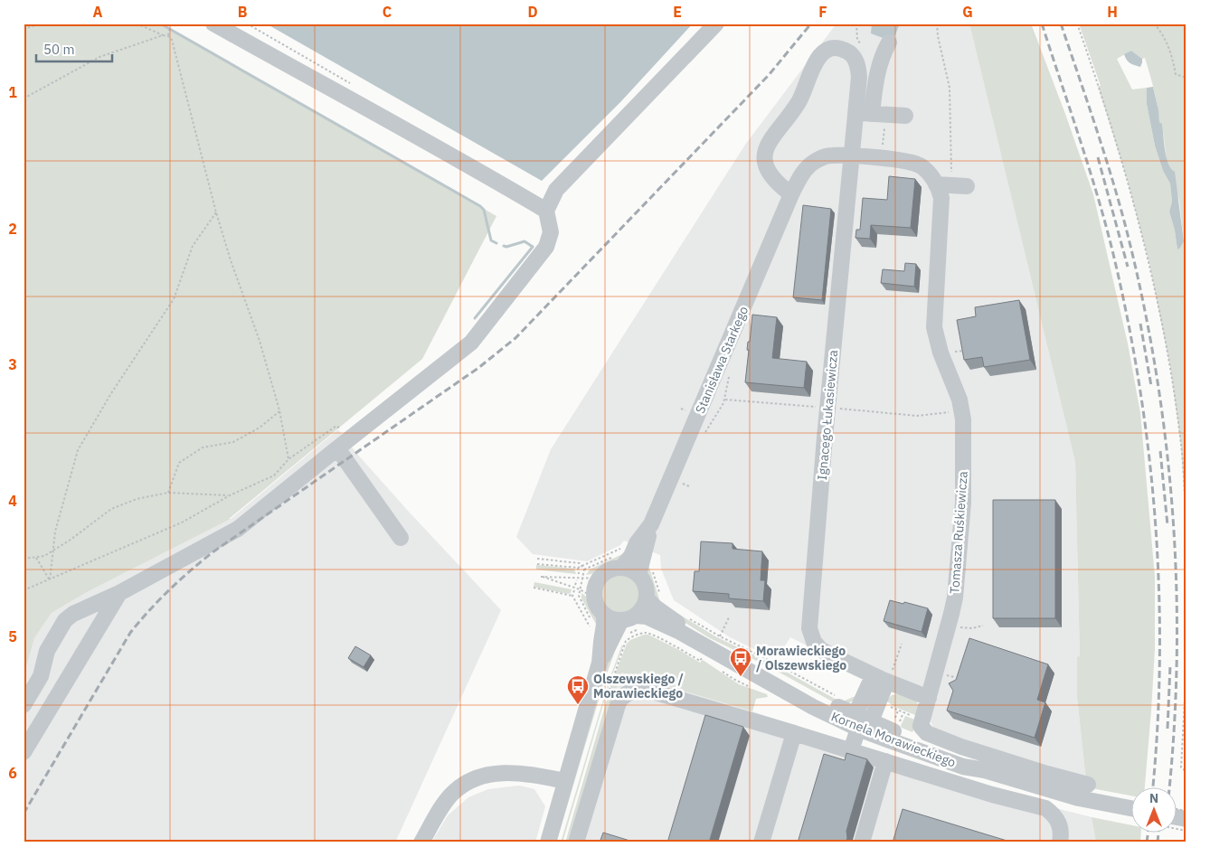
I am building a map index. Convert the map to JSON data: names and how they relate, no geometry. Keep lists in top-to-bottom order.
{
  "streets": {
    "street": [
      "Stanisława Starkego",
      "Ignacego Łukasiewicza",
      "Tomasza Ruśkiewicza",
      "Kornela Morawieckiego"
    ]
  },
  "crossings": [
    ["Stanisława Starkego", "Ignacego Łukasiewicza"],
    ["Stanisława Starkego", "Tomasza Ruśkiewicza"],
    ["Ignacego Łukasiewicza", "Tomasza Ruśkiewicza"]
  ],
  "places": {
    "bus stop": ["Morawieckiego / Olszewskiego", "Olszewskiego / Morawieckiego"]
  },
  "scale_bar": "50 m",
  "north": "top",
  "grid": {
    "columns": [
      "A",
      "B",
      "C",
      "D",
      "E",
      "F",
      "G",
      "H"
    ],
    "rows": [
      "1",
      "2",
      "3",
      "4",
      "5",
      "6"
    ]
  }
}
